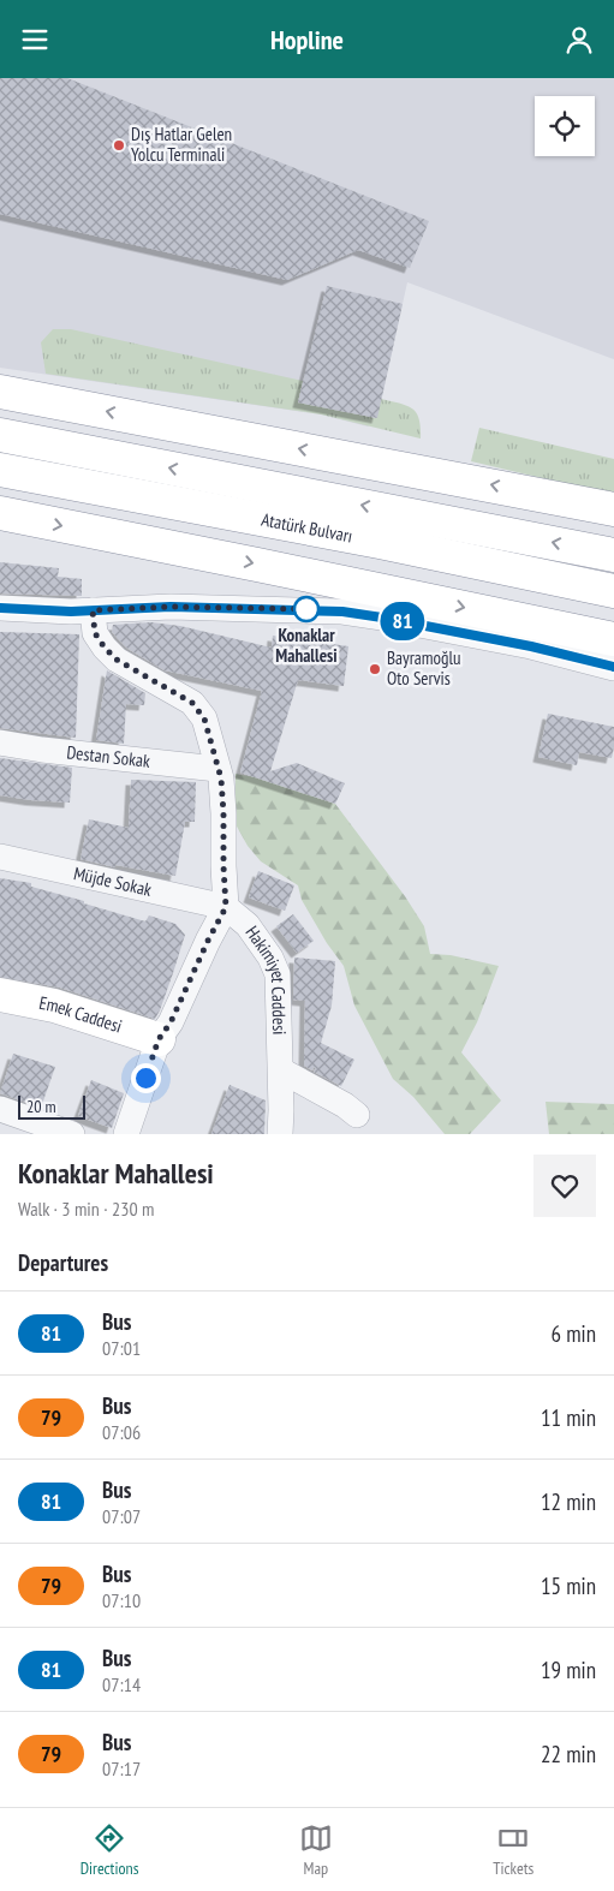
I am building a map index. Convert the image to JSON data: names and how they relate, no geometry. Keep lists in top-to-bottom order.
{
  "streets": {
    "main road": ["Atatürk Bulvarı", "Emek Caddesi"],
    "street": ["Destan Sokak", "Müjde Sokak", "Hakimiyet Caddesi"]
  },
  "crossings": [
    ["Destan Sokak", "Hakimiyet Caddesi"],
    ["Müjde Sokak", "Hakimiyet Caddesi"]
  ],
  "places": ["Dış Hatlar Gelen Yolcu Terminali", "Konaklar Mahallesi", "Bayramoğlu Oto Servis"],
  "lines": ["bus line 81"],
  "scale_bar": "20 m",
  "page": {
    "header": "Hopline",
    "on_map": "81",
    "scale": "20 m",
    "heading": [
      ["Konaklar Mahallesi", "Walk · 3 min · 230 m"],
      "Departures"
    ],
    "list": [
      {
        "mark": "81",
        "name": "Bus",
        "note": "07:01",
        "value": "6 min"
      },
      {
        "mark": "79",
        "name": "Bus",
        "note": "07:06",
        "value": "11 min"
      },
      {
        "mark": "81",
        "name": "Bus",
        "note": "07:07",
        "value": "12 min"
      },
      {
        "mark": "79",
        "name": "Bus",
        "note": "07:10",
        "value": "15 min"
      },
      {
        "mark": "81",
        "name": "Bus",
        "note": "07:14",
        "value": "19 min"
      },
      {
        "mark": "79",
        "name": "Bus",
        "note": "07:17",
        "value": "22 min"
      }
    ],
    "tabs": ["Directions", "Map", "Tickets"]
  }
}
